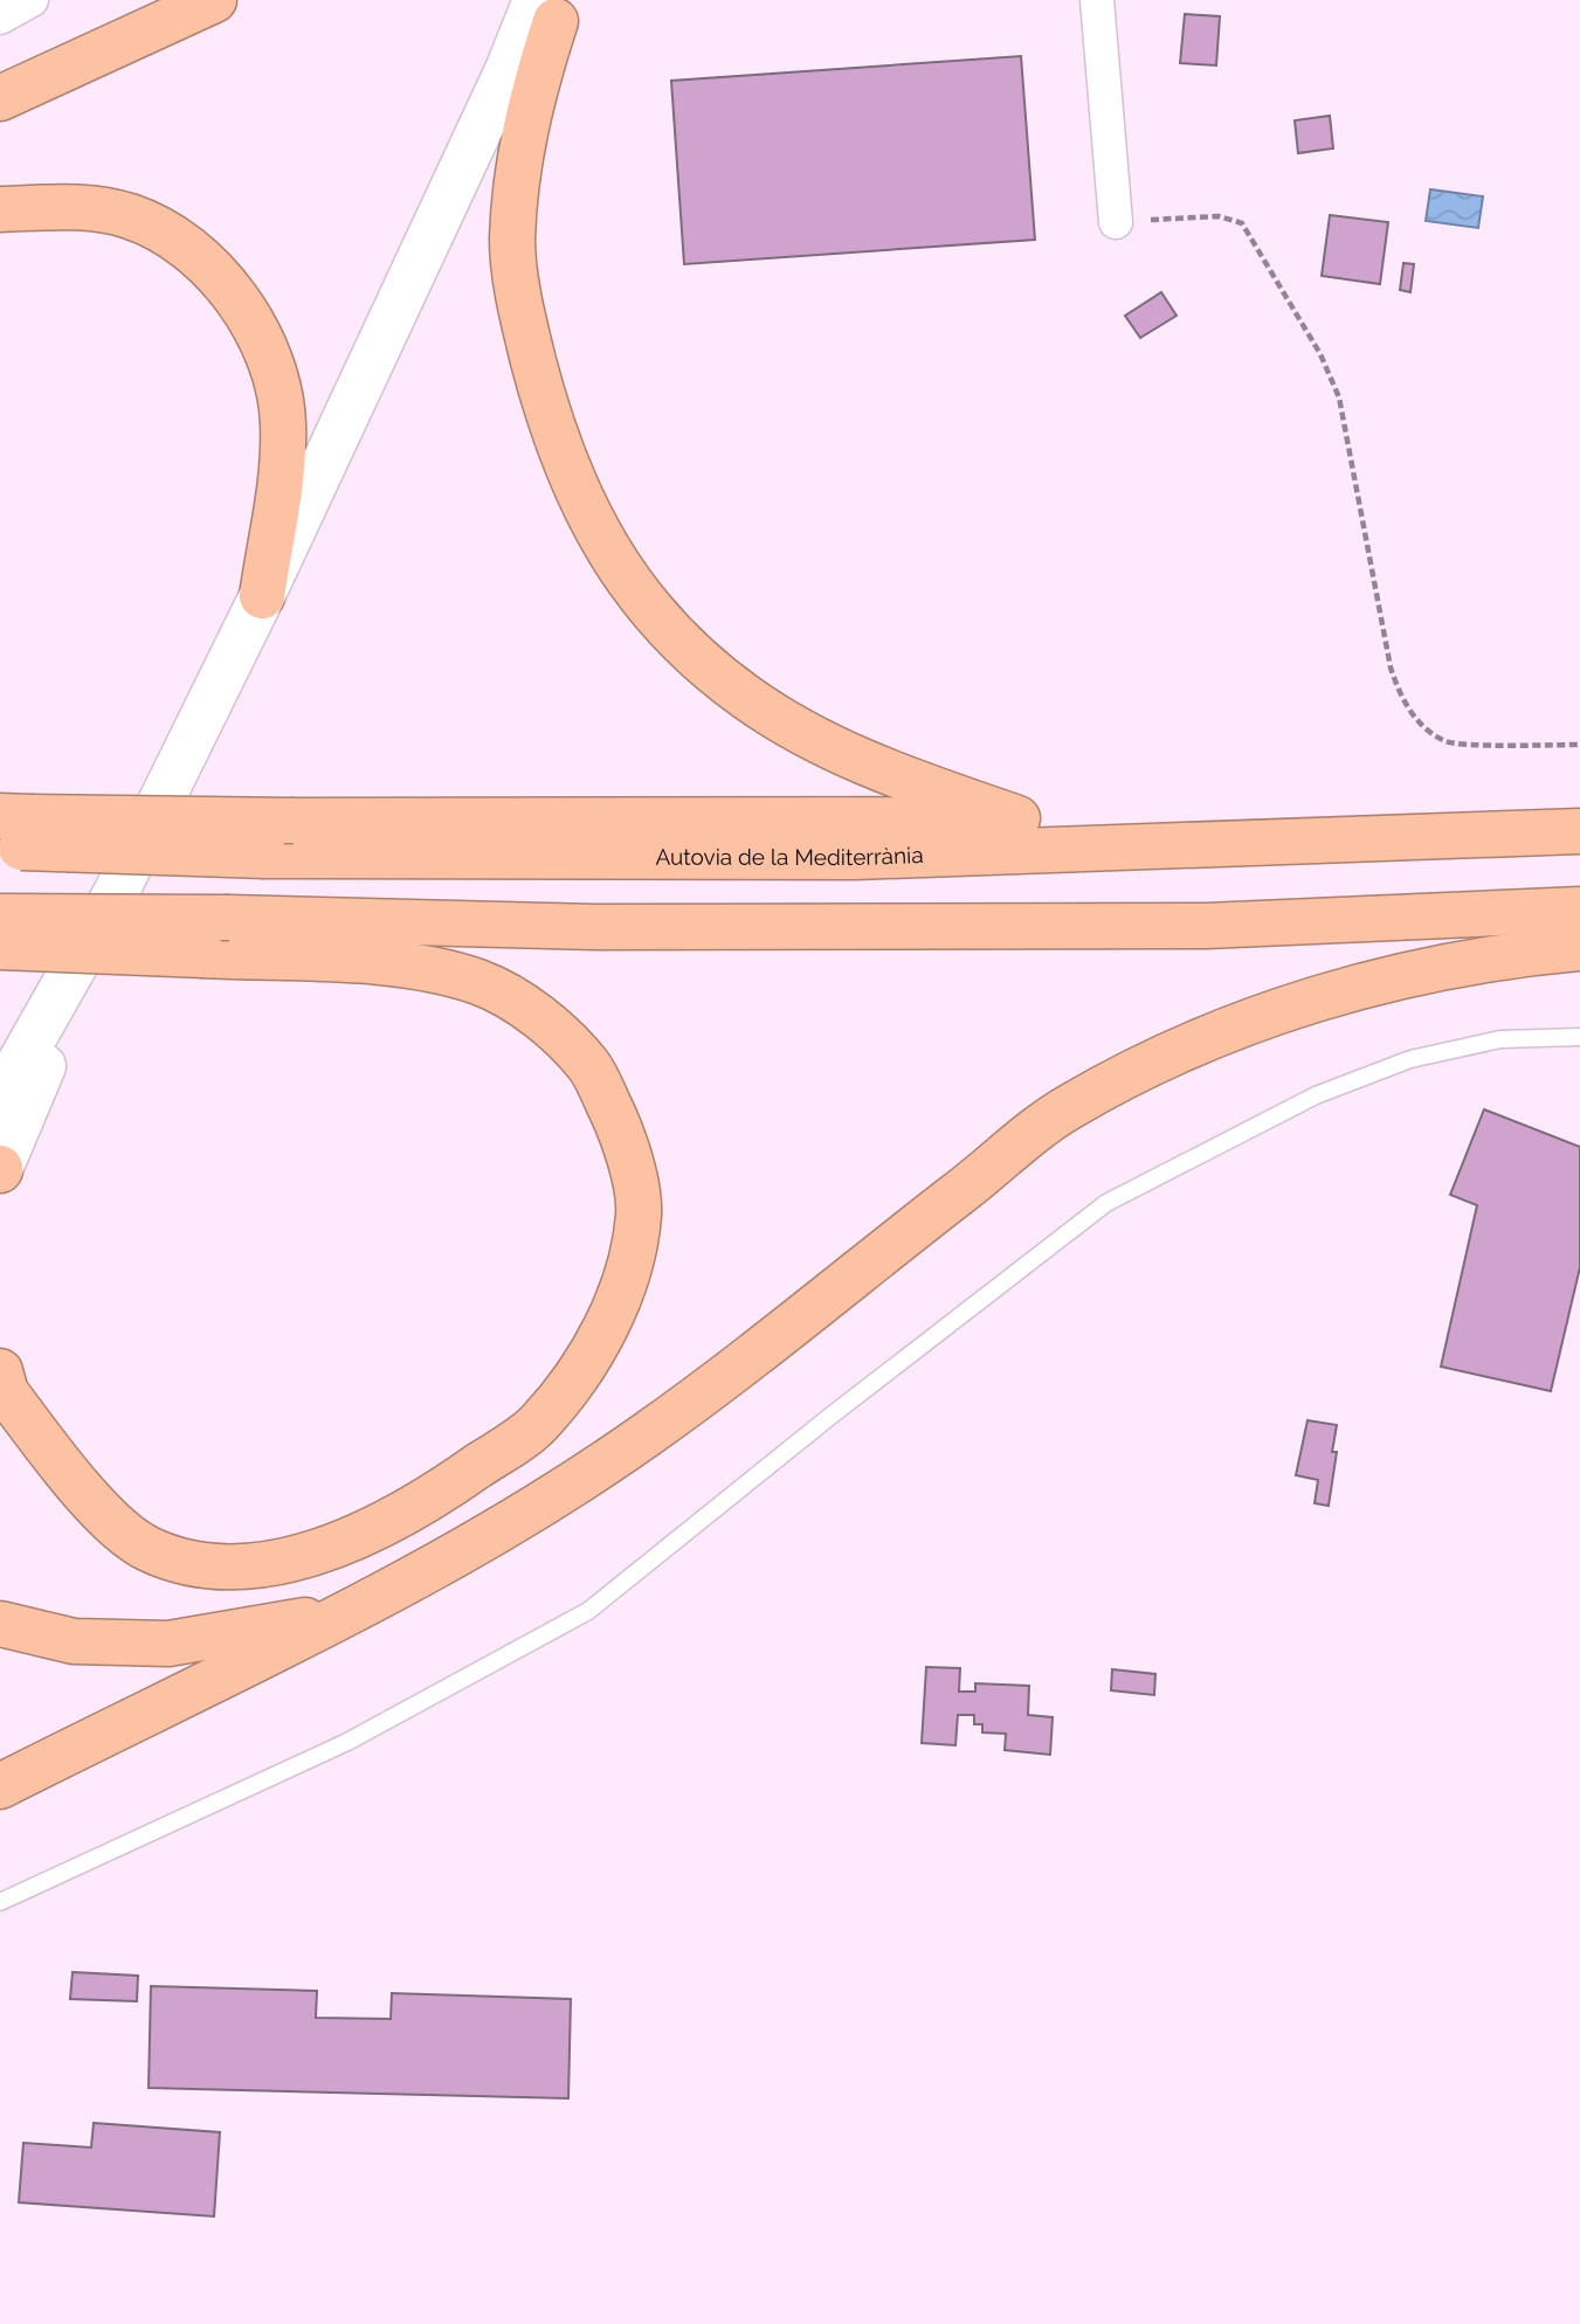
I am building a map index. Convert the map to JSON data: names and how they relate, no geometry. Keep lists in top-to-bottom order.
{
  "streets": {
    "highway": ["Autovia de la Mediterrània"]
  }
}
